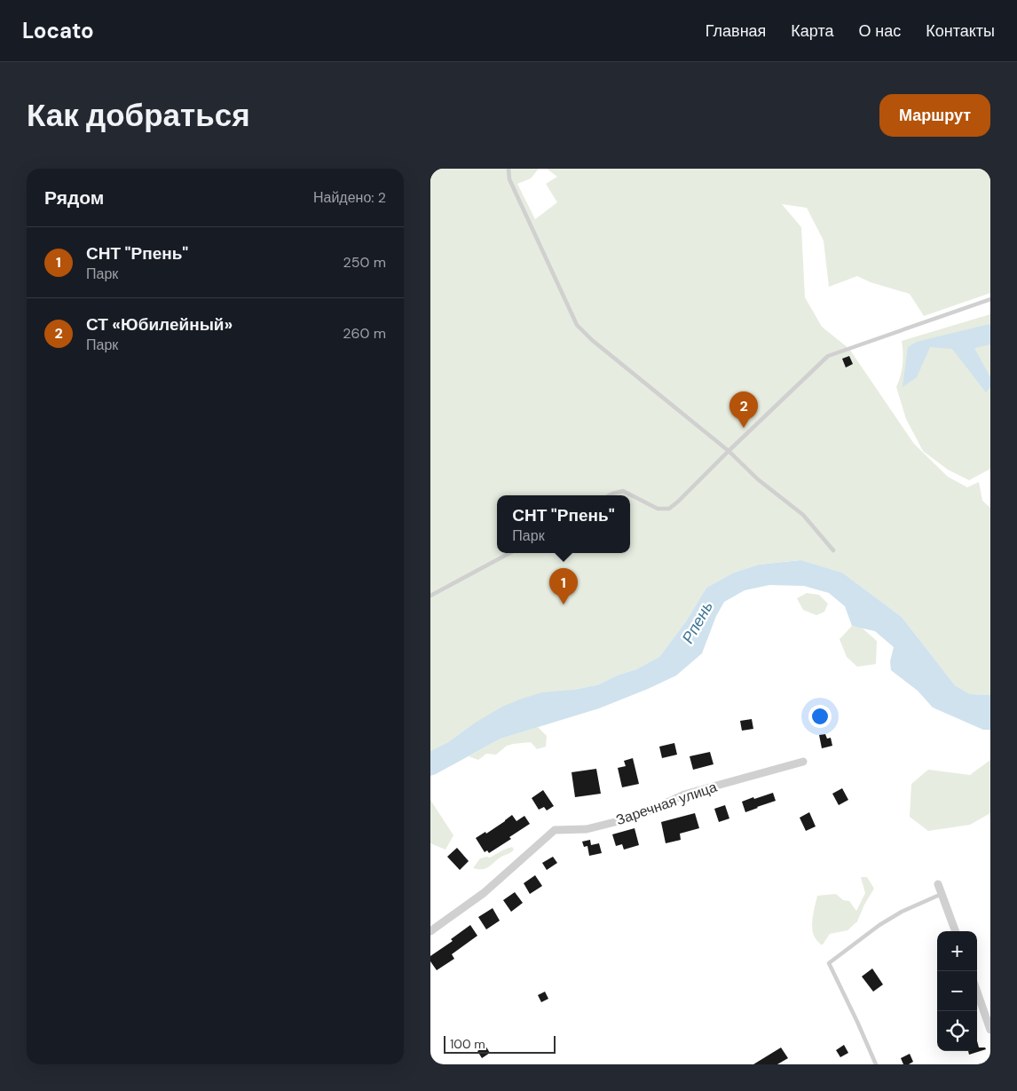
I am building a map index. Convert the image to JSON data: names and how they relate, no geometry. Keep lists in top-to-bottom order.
{
  "streets": {
    "street": ["Заречная улица"]
  },
  "water": ["Рпень"],
  "scale_bar": "100 m",
  "page": {
    "header": "Locato",
    "nav": [
      "Главная",
      "Карта",
      "О нас",
      "Контакты"
    ],
    "buttons": "Маршрут",
    "title": "Как добраться",
    "heading": ["Рядом", "Найдено: 2"],
    "list": [
      {
        "mark": "1",
        "name": "СНТ \"Рпень\"",
        "note": "Парк",
        "value": "250 m"
      },
      {
        "mark": "2",
        "name": "СТ «Юбилейный»",
        "note": "Парк",
        "value": "260 m"
      }
    ],
    "pins": ["2", "1"],
    "popup": ["СНТ \"Рпень\"", "Парк"],
    "map_buttons": ["+", "−"],
    "scale": "100 m"
  }
}
